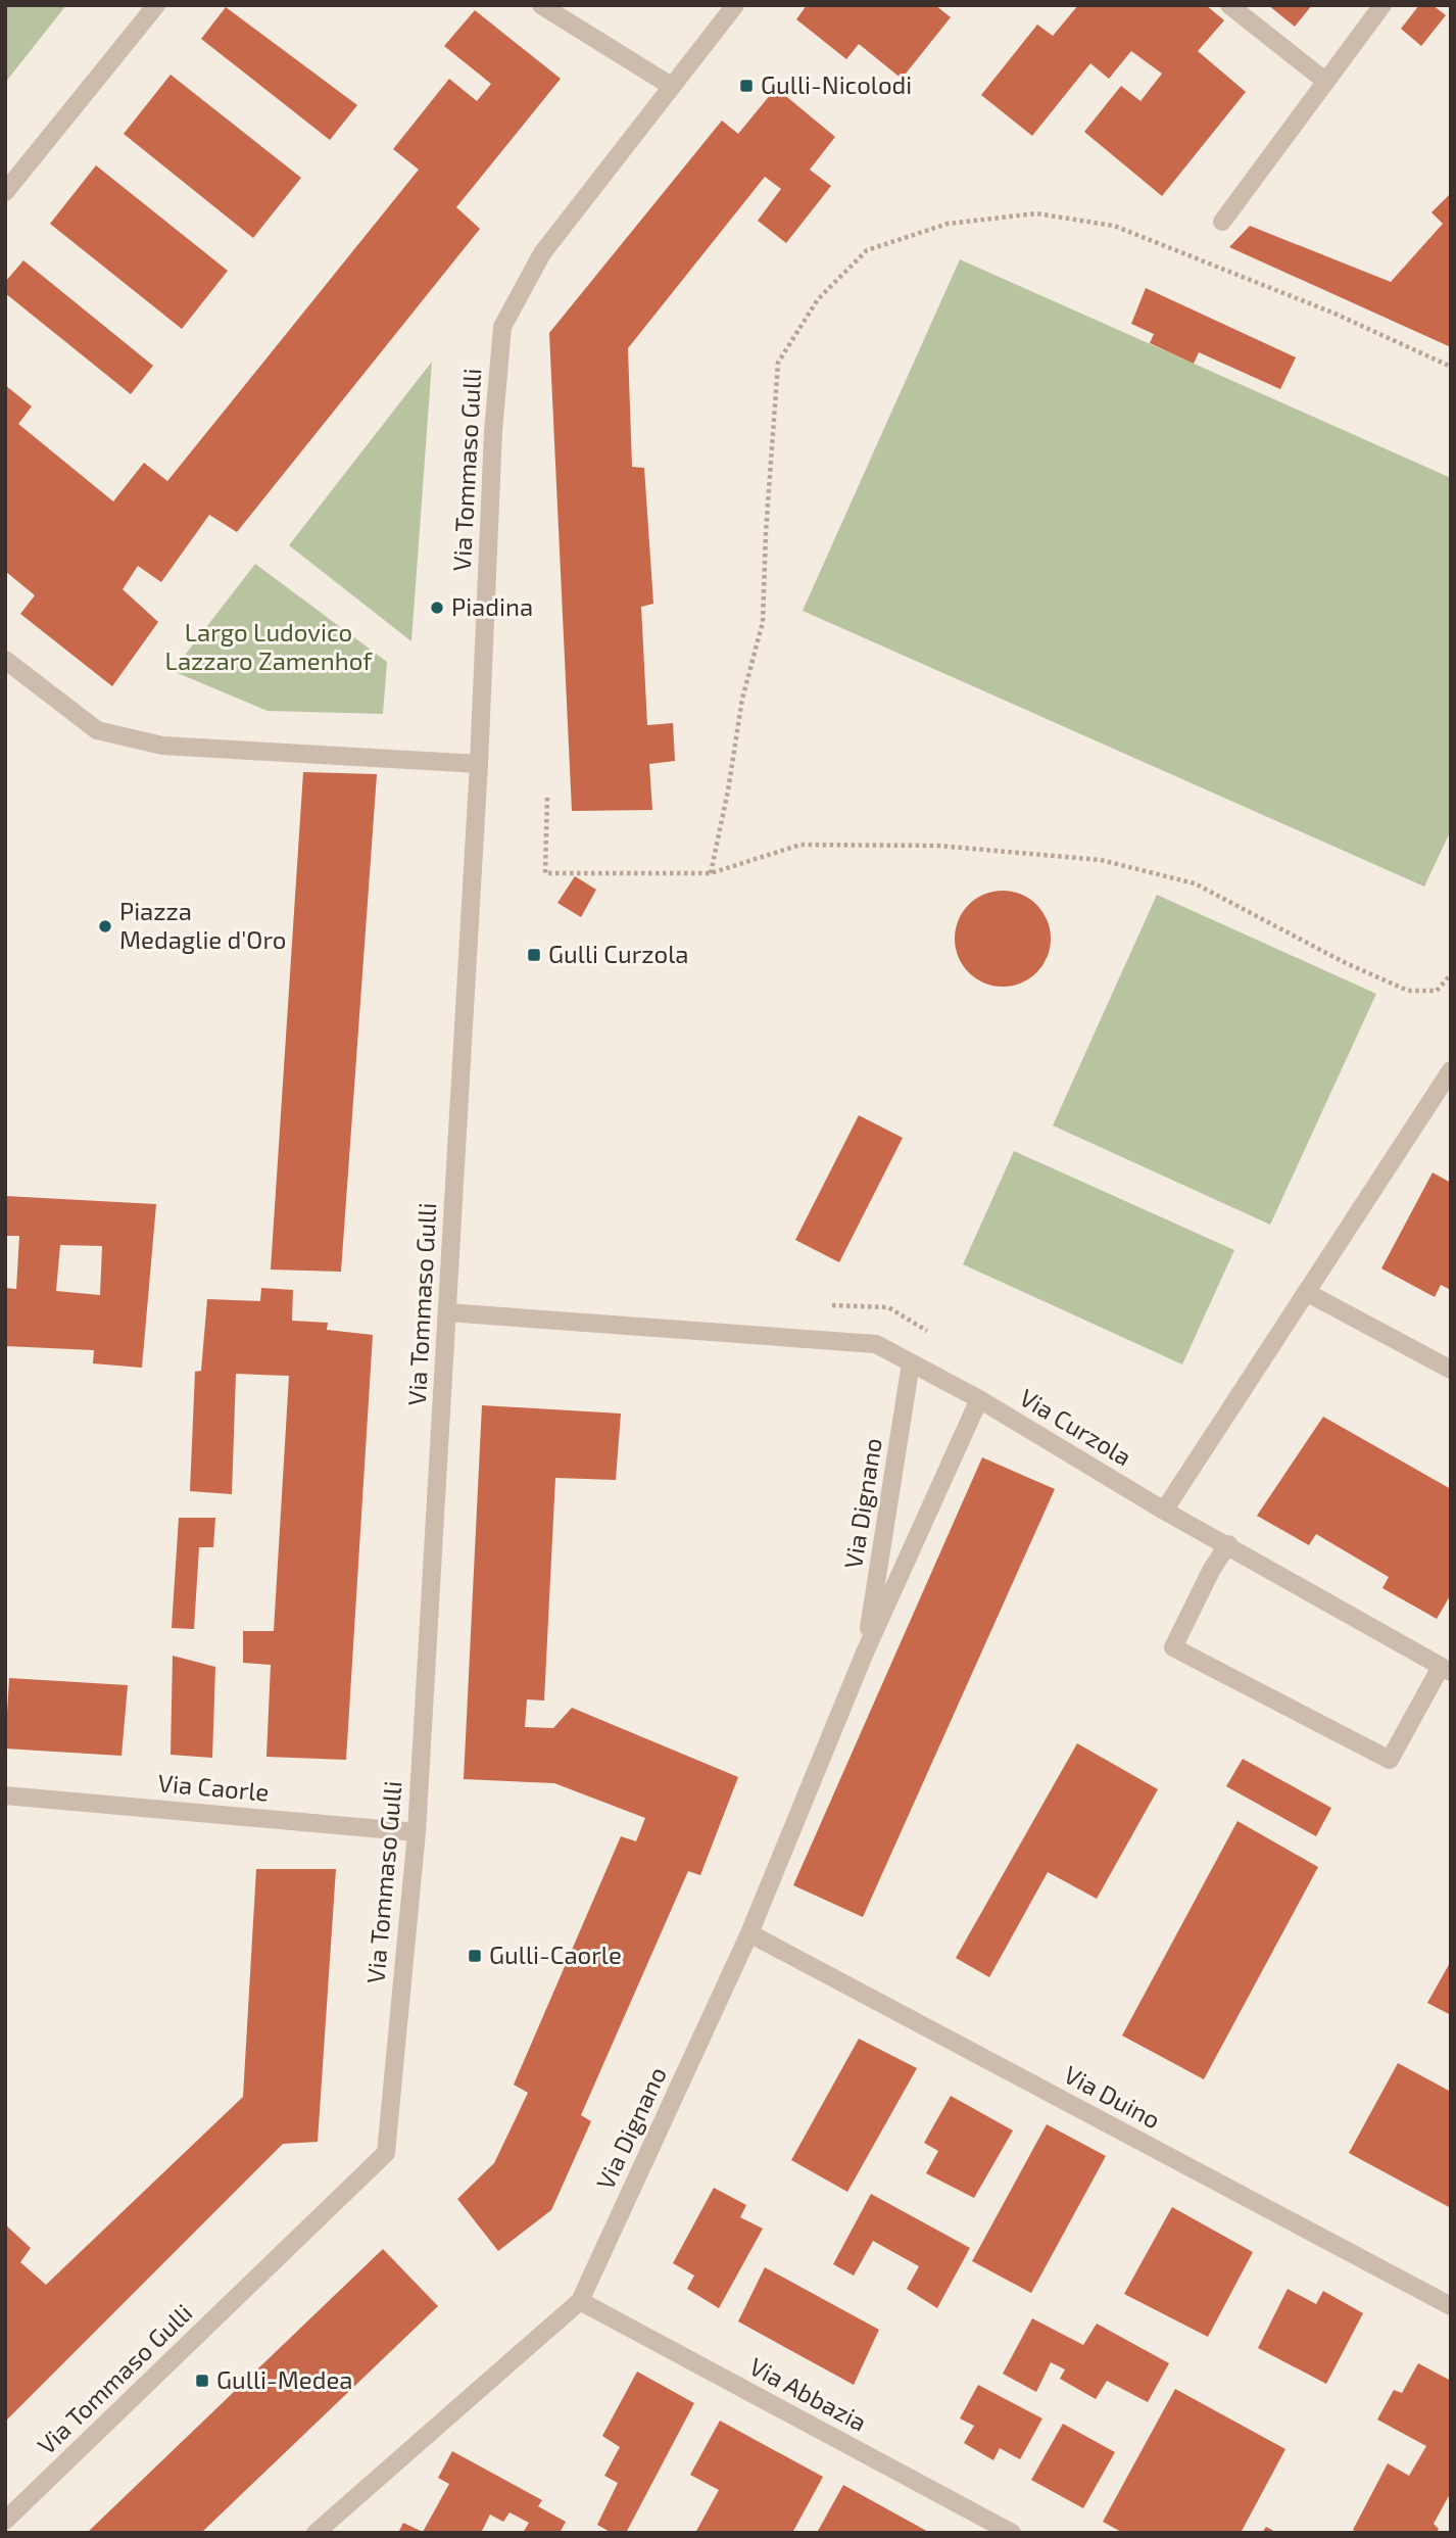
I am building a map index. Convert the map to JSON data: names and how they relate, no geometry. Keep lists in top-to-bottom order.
{
  "streets": {
    "street": [
      "Via Tommaso Gulli",
      "Via Curzola",
      "Via Dignano",
      "Via Caorle",
      "Via Duino",
      "Via Abbazia"
    ]
  },
  "crossings": [
    ["Via Tommaso Gulli", "Via Curzola"],
    ["Via Tommaso Gulli", "Via Caorle"],
    ["Via Curzola", "Via Dignano"],
    ["Via Dignano", "Via Duino"],
    ["Via Dignano", "Via Abbazia"]
  ],
  "parks": ["Largo Ludovico Lazzaro Zamenhof"],
  "places": {
    "transit": [
      "Gulli-Nicolodi",
      "Gulli Curzola",
      "Gulli-Caorle",
      "Gulli-Medea"
    ],
    "other": ["Piadina", "Piazza Medaglie d'Oro"]
  }
}
